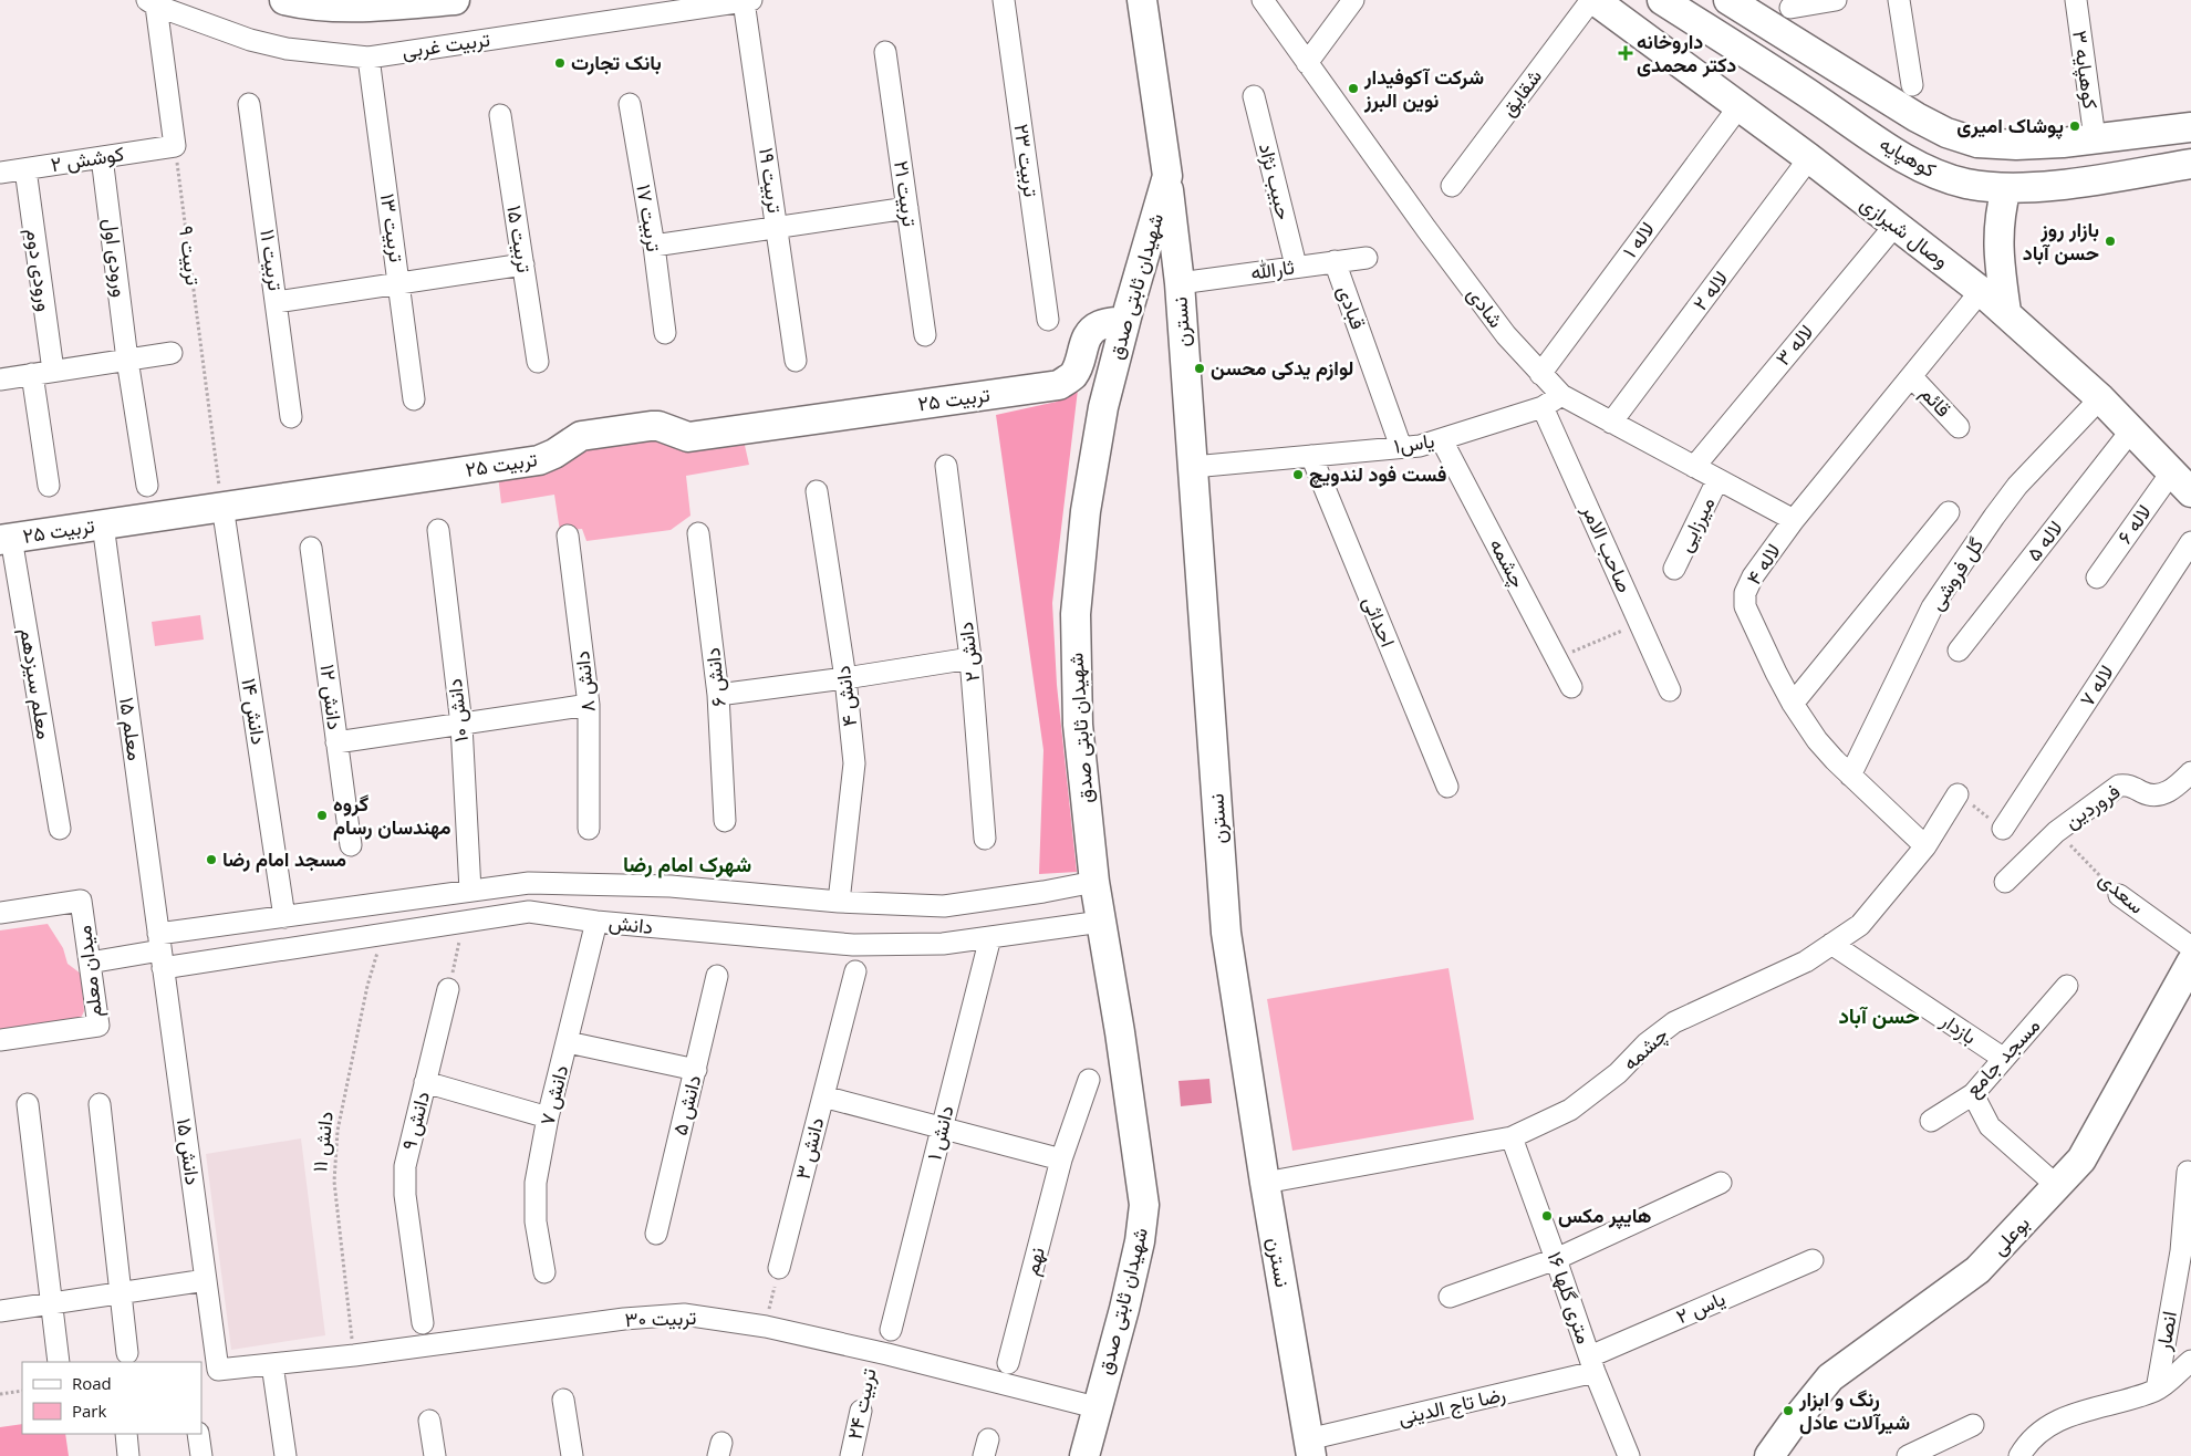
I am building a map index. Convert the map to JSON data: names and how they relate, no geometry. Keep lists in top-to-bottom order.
{
  "streets": {
    "street": [
      "تربیت غربی",
      "کوهپایه ۳",
      "شقایق",
      "کوهپایه",
      "کوشش ۲",
      "تربیت ۲۳",
      "تربیت ۱۹",
      "حبیب نژاد",
      "تربیت ۲۱",
      "تربیت ۱۷",
      "تربیت ۱۳",
      "وصال شیرازی",
      "تربیت ۱۵",
      "لاله ۱",
      "ورودی اول",
      "تربیت ۱۱",
      "ورودی دوم",
      "ثارالله",
      "شهیدان ثابتی صدق",
      "لاله ۲",
      "قبادی",
      "شادی",
      "نسترن",
      "لاله ۳",
      "تربیت ۲۵",
      "قائم",
      "یاس۱",
      "میرزایی",
      "لاله ۶",
      "لاله ۵",
      "صاحب الامر",
      "چشمه",
      "لاله ۴",
      "گل فروشی",
      "احداثی",
      "دانش ۲",
      "دانش ۶",
      "دانش ۸",
      "معلم سیزدهم",
      "لاله ۷",
      "دانش ۴",
      "دانش ۱۲",
      "دانش ۱۰",
      "دانش ۱۴",
      "معلم ۱۵",
      "فروردین",
      "سعدی",
      "دانش",
      "میدان معلم",
      "بازدار",
      "مسجد جامع",
      "دانش ۷",
      "دانش ۵",
      "دانش ۹",
      "دانش ۱",
      "دانش ۳",
      "دانش ۱۵",
      "بوعلی",
      "نهم",
      "۱۶ متری گلها",
      "یاس ۲",
      "تربیت ۳۰",
      "انصار",
      "تربیت ۲۴",
      "رضا تاج الدینی"
    ],
    "path": ["تربیت ۹", "دانش ۱۱"]
  },
  "crossings": [
    ["تربیت غربی", "تربیت ۱۹"],
    ["تربیت غربی", "تربیت ۱۳"],
    ["کوهپایه ۳", "کوهپایه"],
    ["شقایق", "وصال شیرازی"],
    ["کوشش ۲", "تربیت ۹"],
    ["کوشش ۲", "ورودی اول"],
    ["کوشش ۲", "ورودی دوم"],
    ["حبیب نژاد", "ثارالله"],
    ["وصال شیرازی", "لاله ۱"],
    ["وصال شیرازی", "لاله ۲"],
    ["وصال شیرازی", "لاله ۳"],
    ["وصال شیرازی", "لاله ۶"],
    ["وصال شیرازی", "لاله ۵"],
    ["وصال شیرازی", "لاله ۴"],
    ["وصال شیرازی", "گل فروشی"],
    ["لاله ۱", "شادی"],
    ["تربیت ۹", "تربیت ۲۵"],
    ["تربیت ۹", "دانش ۱۴"],
    ["ثارالله", "قبادی"],
    ["ثارالله", "نسترن"],
    ["شهیدان ثابتی صدق", "نسترن"],
    ["شهیدان ثابتی صدق", "تربیت ۲۵"],
    ["شهیدان ثابتی صدق", "دانش"],
    ["شهیدان ثابتی صدق", "تربیت ۳۰"],
    ["لاله ۲", "شادی"],
    ["قبادی", "یاس۱"],
    ["شادی", "لاله ۳"],
    ["شادی", "یاس۱"],
    ["شادی", "میرزایی"],
    ["شادی", "لاله ۴"],
    ["نسترن", "یاس۱"],
    ["نسترن", "چشمه"],
    ["نسترن", "رضا تاج الدینی"],
    ["تربیت ۲۵", "معلم سیزدهم"],
    ["تربیت ۲۵", "دانش ۱۴"],
    ["تربیت ۲۵", "معلم ۱۵"],
    ["قائم", "لاله ۴"],
    ["یاس۱", "صاحب الامر"],
    ["یاس۱", "چشمه"],
    ["یاس۱", "احداثی"],
    ["چشمه", "لاله ۴"],
    ["چشمه", "بازدار"],
    ["چشمه", "۱۶ متری گلها"],
    ["لاله ۴", "گل فروشی"],
    ["دانش ۴", "دانش"],
    ["دانش ۱۰", "دانش"],
    ["دانش ۱۴", "دانش"],
    ["معلم ۱۵", "دانش"],
    ["معلم ۱۵", "دانش ۱۵"],
    ["فروردین", "سعدی"],
    ["دانش", "دانش ۷"],
    ["دانش", "دانش ۱"],
    ["دانش", "دانش ۱۱"],
    ["دانش", "دانش ۱۵"],
    ["بازدار", "مسجد جامع"],
    ["دانش ۱۱", "تربیت ۳۰"],
    ["دانش ۱۵", "تربیت ۳۰"],
    ["۱۶ متری گلها", "یاس ۲"],
    ["۱۶ متری گلها", "رضا تاج الدینی"],
    ["یاس ۲", "رضا تاج الدینی"],
    ["تربیت ۳۰", "تربیت ۲۴"]
  ],
  "districts": ["شهرک امام رضا", "حسن آباد"],
  "places": {
    "health": ["داروخانه دکتر محمدی"],
    "other": [
      "بانک تجارت",
      "شرکت آکوفیدار نوین البرز",
      "پوشاک امیری",
      "بازار روز حسن آباد",
      "لوازم یدکی محسن",
      "فست فود لندویچ",
      "گروه مهندسان رسام",
      "مسجد امام رضا",
      "هایپر مکس",
      "رنگ و ابزار شیرآلات عادل"
    ]
  },
  "legend": ["Road", "Park"]
}
